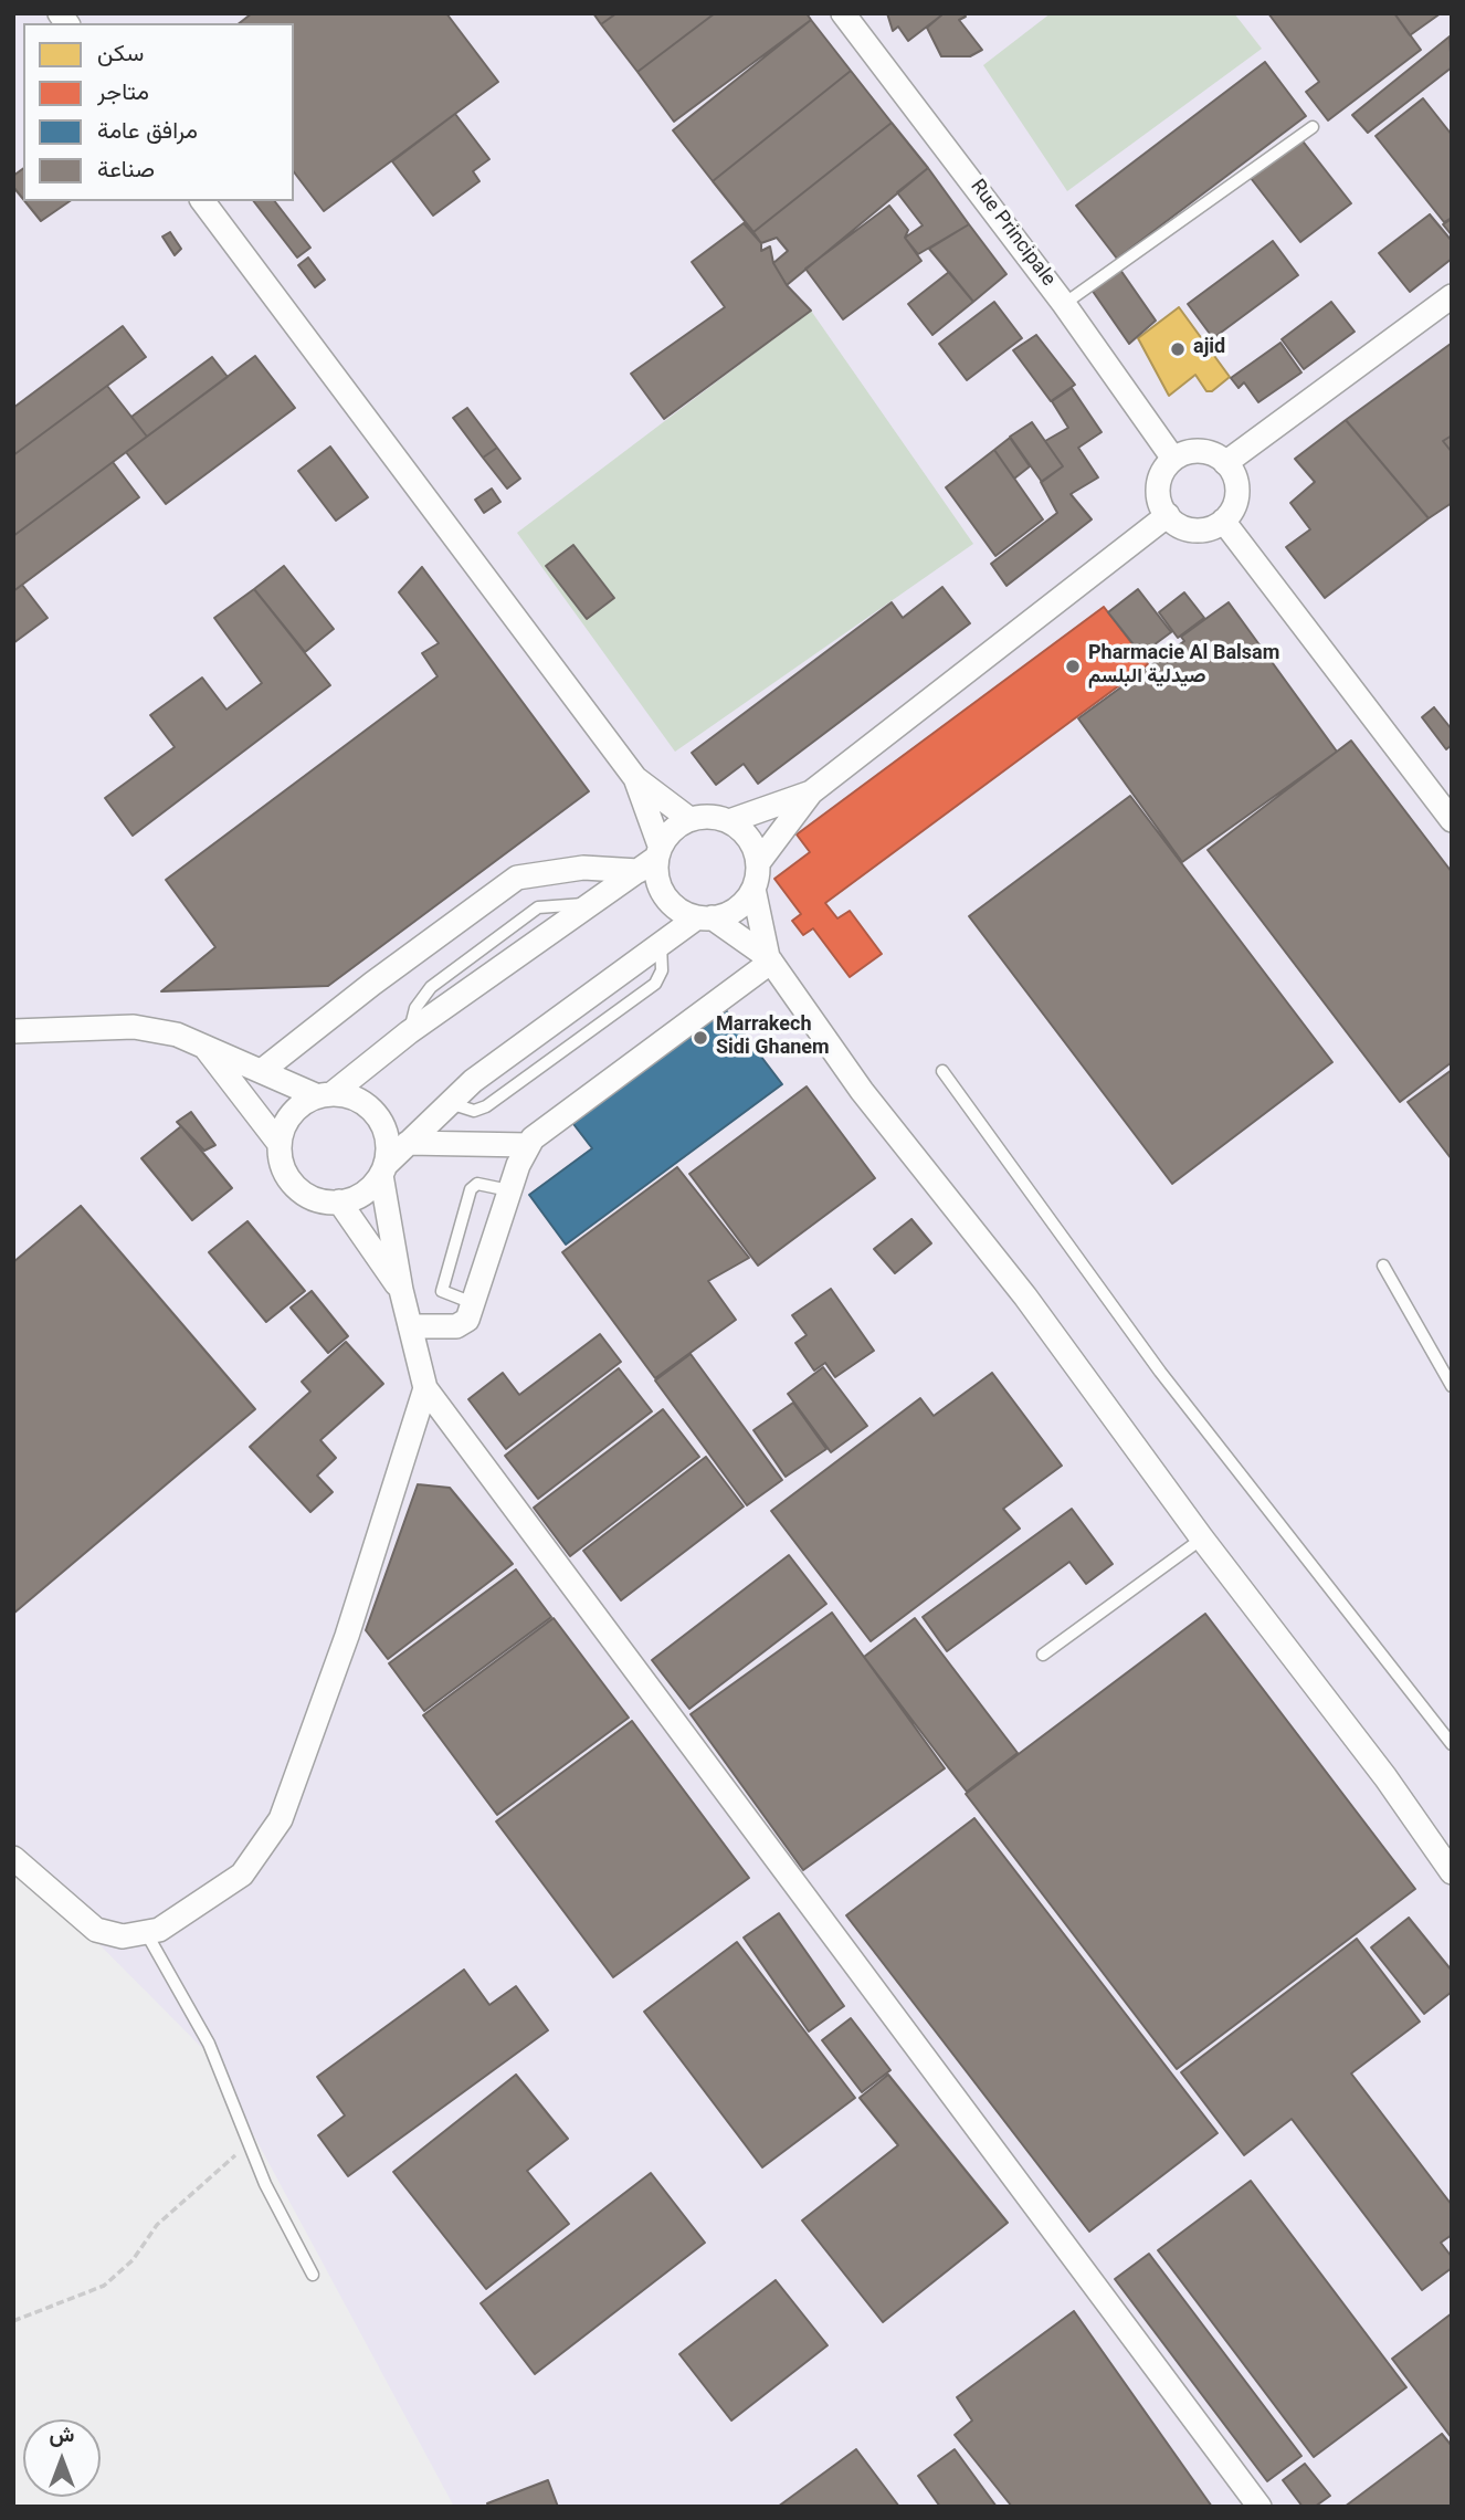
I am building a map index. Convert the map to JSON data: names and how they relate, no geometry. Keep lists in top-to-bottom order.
{
  "streets": {
    "street": ["Rue Principale"]
  },
  "places": ["ajid", "Pharmacie Al Balsam صيدلية البلسم", "Marrakech Sidi Ghanem"],
  "legend": [
    "سكن",
    "متاجر",
    "مرافق عامة",
    "صناعة"
  ],
  "north": "top"
}
